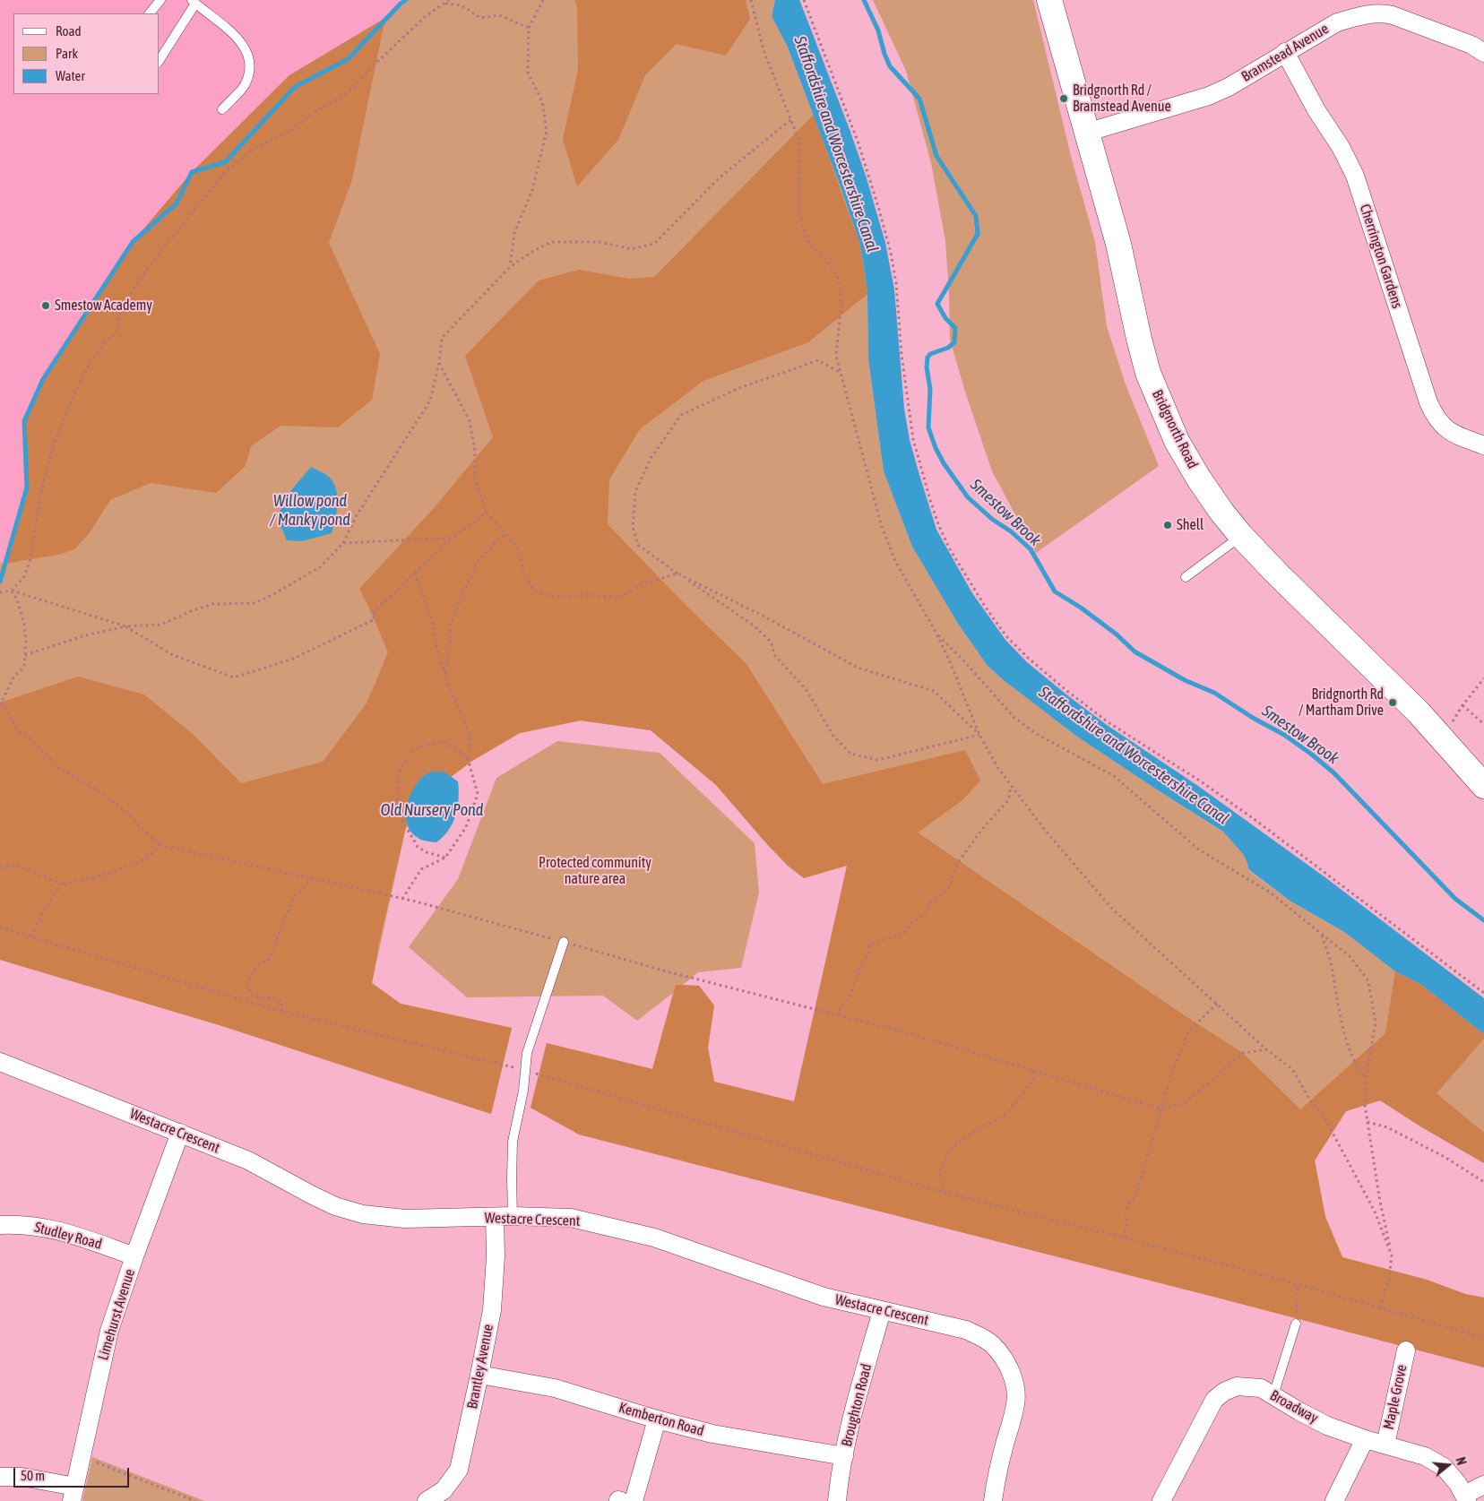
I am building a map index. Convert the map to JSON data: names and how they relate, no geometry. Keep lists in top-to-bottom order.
{
  "streets": {
    "highway": ["Bridgnorth Road"],
    "street": [
      "Bramstead Avenue",
      "Cherrington Gardens",
      "Westacre Crescent",
      "Studley Road",
      "Limehurst Avenue",
      "Brantley Avenue",
      "Maple Grove",
      "Broughton Road",
      "Broadway",
      "Kemberton Road"
    ]
  },
  "crossings": [
    ["Bramstead Avenue", "Cherrington Gardens"],
    ["Bramstead Avenue", "Bridgnorth Road"],
    ["Westacre Crescent", "Limehurst Avenue"],
    ["Westacre Crescent", "Brantley Avenue"],
    ["Westacre Crescent", "Broughton Road"],
    ["Studley Road", "Limehurst Avenue"],
    ["Brantley Avenue", "Kemberton Road"],
    ["Maple Grove", "Broadway"],
    ["Broughton Road", "Kemberton Road"]
  ],
  "water": [
    "Staffordshire and Worcestershire Canal",
    "Willow pond / Manky pond",
    "Smestow Brook",
    "Old Nursery Pond"
  ],
  "parks": ["Protected community nature area"],
  "places": [
    "Bridgnorth Rd / Bramstead Avenue",
    "Smestow Academy",
    "Shell",
    "Bridgnorth Rd / Martham Drive"
  ],
  "legend": ["Road", "Park", "Water"],
  "scale_bar": "50 m",
  "north": "right"
}
